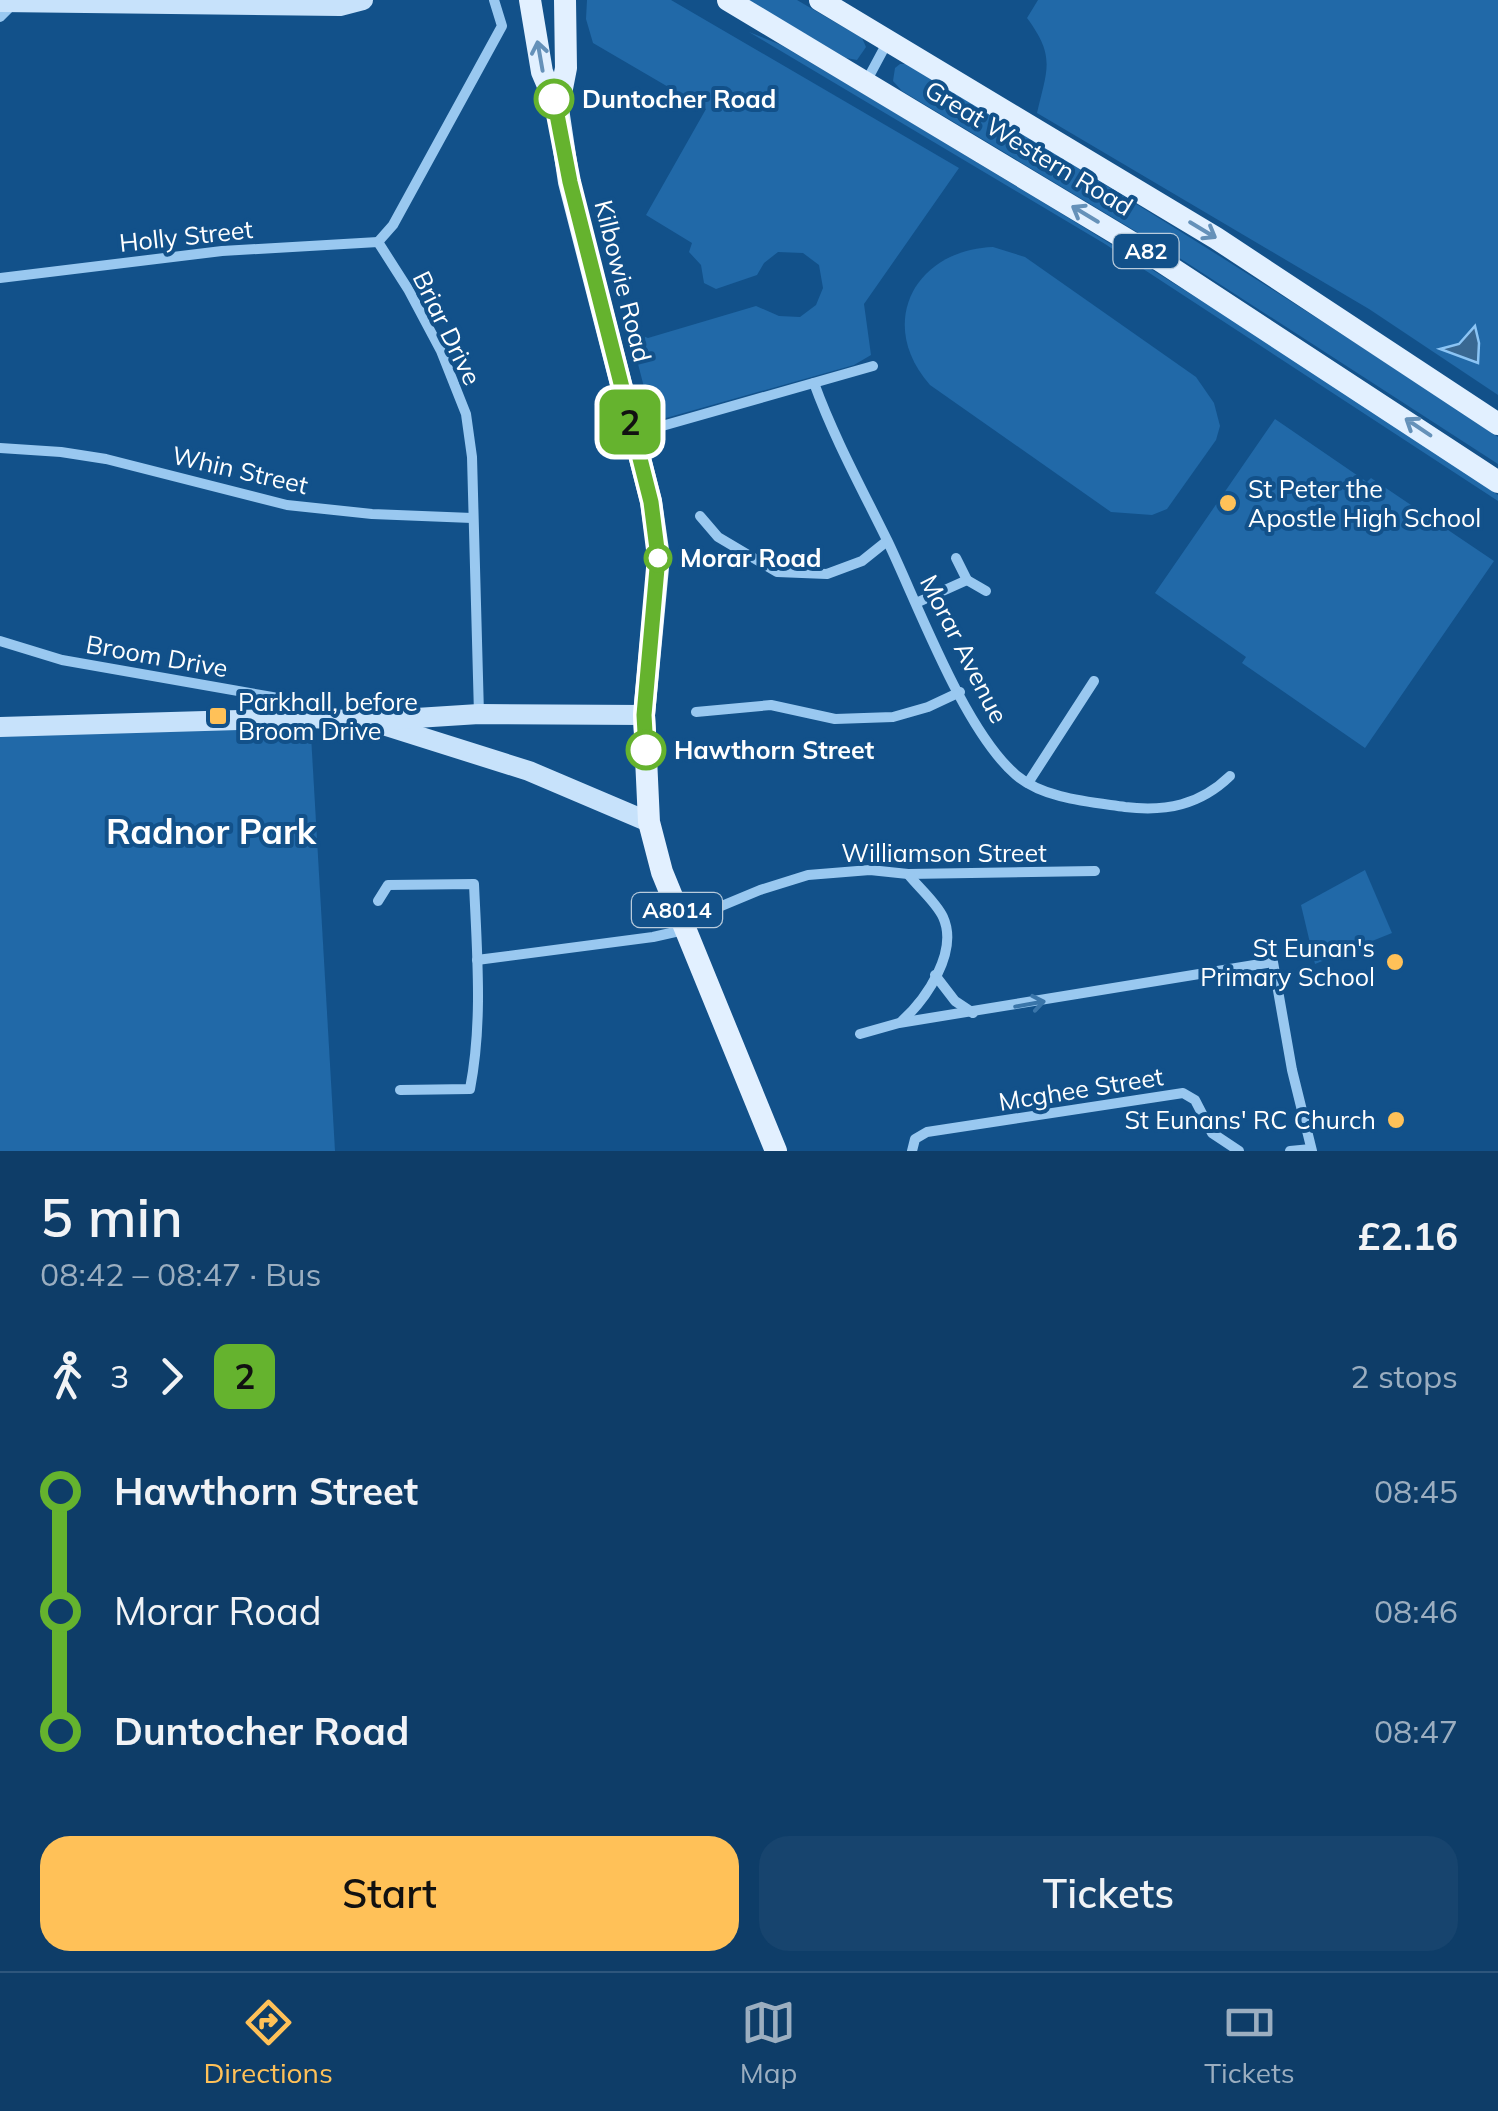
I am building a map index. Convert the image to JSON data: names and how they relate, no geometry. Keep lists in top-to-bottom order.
{
  "streets": {
    "main road": [
      "Great Western Road",
      "A82",
      "Kilbowie Road",
      "A8014"
    ],
    "street": [
      "Holly Street",
      "Briar Drive",
      "Whin Street",
      "Morar Avenue",
      "Broom Drive",
      "Williamson Street",
      "Mcghee Street"
    ]
  },
  "crossings": [
    ["Holly Street", "Briar Drive"],
    ["Kilbowie Road", "Williamson Street"],
    ["Kilbowie Road", "A8014"],
    ["Briar Drive", "Whin Street"]
  ],
  "districts": ["Radnor Park"],
  "places": {
    "other": [
      "Duntocher Road",
      "St Peter the Apostle High School",
      "Morar Road",
      "Hawthorn Street",
      "St Eunan's Primary School",
      "St Eunans' RC Church"
    ],
    "transit": ["Parkhall, before Broom Drive"]
  },
  "lines": ["bus line 2"],
  "page": {
    "on_map": "2",
    "heading": ["5 min", "08:42 – 08:47 · Bus", "£2.16"],
    "legs": ["3", "2", "2 stops"],
    "list": [
      {
        "name": "Hawthorn Street",
        "value": "08:45"
      },
      {
        "name": "Morar Road",
        "value": "08:46"
      },
      {
        "name": "Duntocher Road",
        "value": "08:47"
      }
    ],
    "buttons": ["Start", "Tickets"],
    "tabs": ["Directions", "Map", "Tickets"]
  }
}
